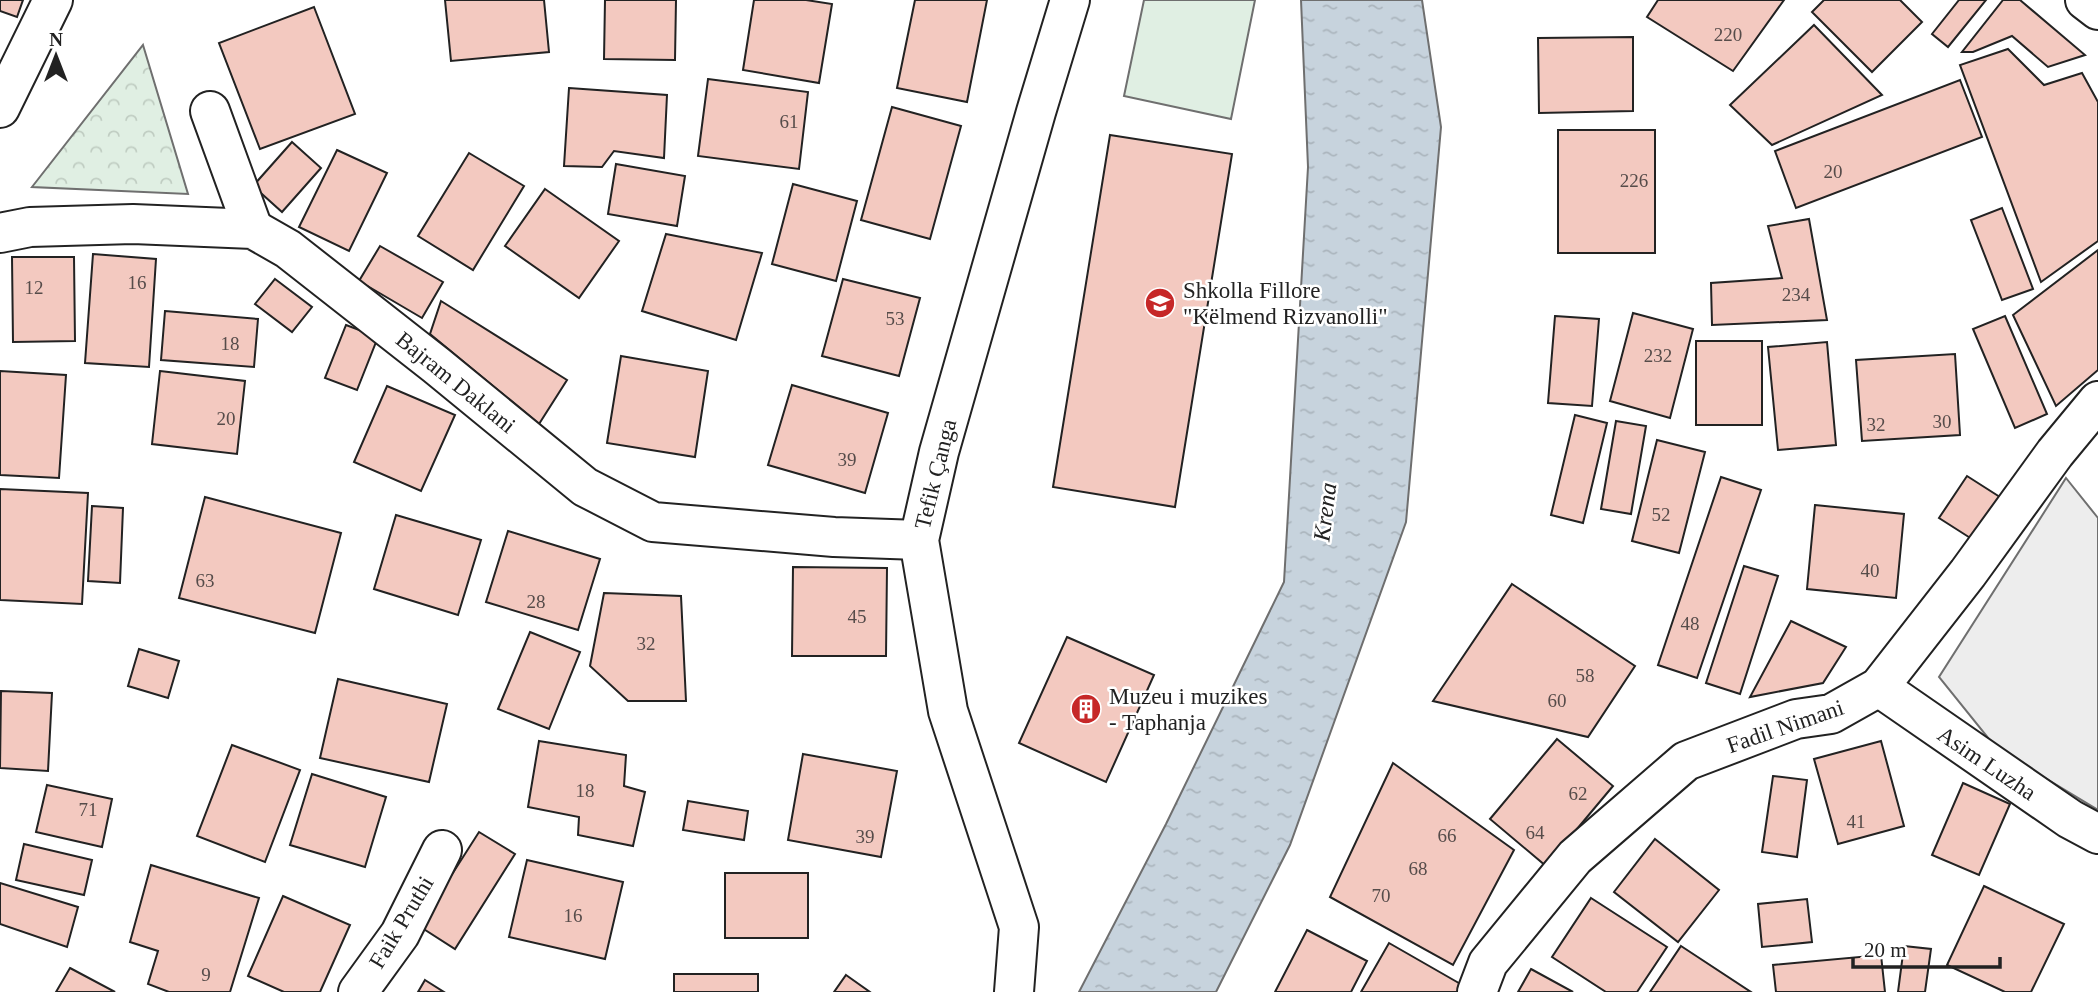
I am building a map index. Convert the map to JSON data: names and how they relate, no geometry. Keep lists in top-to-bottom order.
{
  "streets": {
    "street": [
      "Bajram Daklani",
      "Tefik Çanga",
      "Fadil Nimani",
      "Asim Luzha",
      "Faik Pruthi"
    ]
  },
  "crossings": [
    ["Bajram Daklani", "Tefik Çanga"],
    ["Fadil Nimani", "Asim Luzha"]
  ],
  "water": ["Krena"],
  "places": {
    "school or university": ["Shkolla Fillore \"Këlmend Rizvanolli\""],
    "building": ["Muzeu i muzikes - Taphanja"]
  },
  "house_numbers": [
    "220",
    "61",
    "20",
    "226",
    "16",
    "12",
    "234",
    "53",
    "18",
    "232",
    "20",
    "30",
    "32",
    "39",
    "52",
    "40",
    "63",
    "28",
    "45",
    "48",
    "32",
    "58",
    "60",
    "18",
    "62",
    "71",
    "41",
    "64",
    "66",
    "39",
    "68",
    "70",
    "16",
    "9"
  ],
  "scale_bar": "20 m",
  "north": "top"
}
